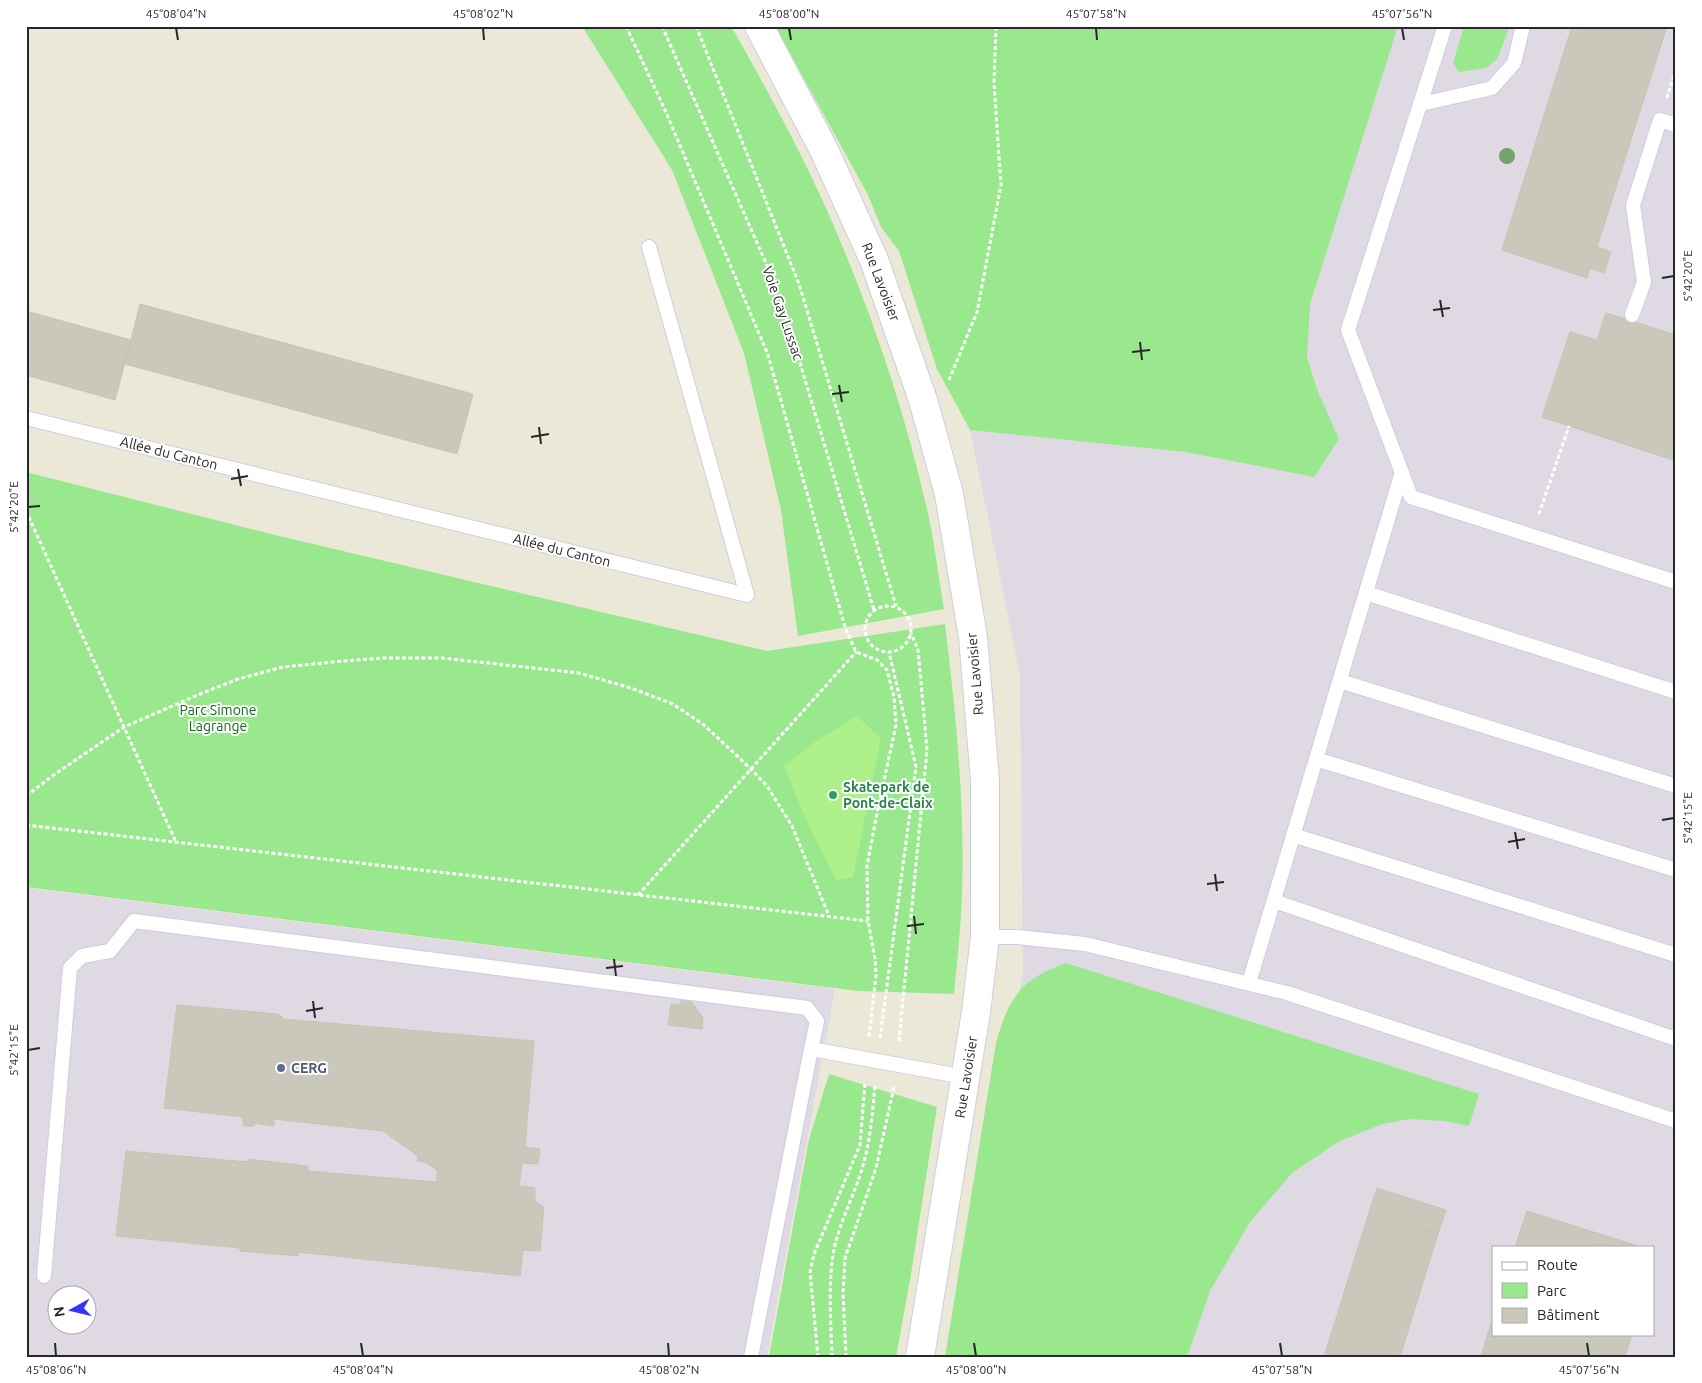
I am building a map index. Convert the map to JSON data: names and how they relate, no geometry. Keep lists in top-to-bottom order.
{
  "streets": {
    "street": ["Rue Lavoisier"],
    "lane": ["Allée du Canton"],
    "path": ["Voie Gay Lussac"]
  },
  "parks": ["Parc Simone Lagrange"],
  "places": ["Skatepark de Pont-de-Claix", "CERG"],
  "legend": ["Route", "Parc", "Bâtiment"],
  "north": "left",
  "coordinates": [
    "45°08'04\"N",
    "45°08'02\"N",
    "45°08'00\"N",
    "45°07'58\"N",
    "45°07'56\"N",
    "5°42'20\"E",
    "5°42'15\"E",
    "45°08'06\"N"
  ]
}
